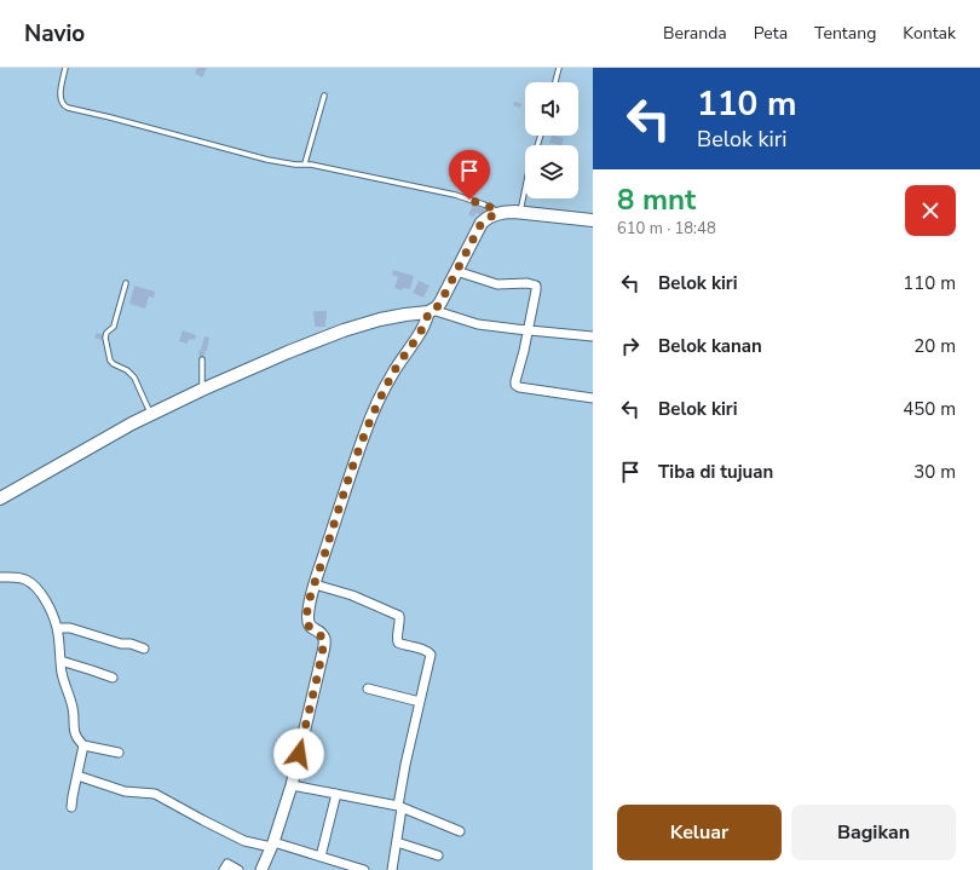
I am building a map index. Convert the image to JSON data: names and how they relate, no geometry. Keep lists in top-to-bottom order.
{
  "page": {
    "header": "Navio",
    "nav": [
      "Beranda",
      "Peta",
      "Tentang",
      "Kontak"
    ],
    "turn": ["110 m", "Belok kiri"],
    "heading": ["8 mnt", "610 m · 18:48"],
    "list": [
      {
        "name": "Belok kiri",
        "value": "110 m"
      },
      {
        "name": "Belok kanan",
        "value": "20 m"
      },
      {
        "name": "Belok kiri",
        "value": "450 m"
      },
      {
        "name": "Tiba di tujuan",
        "value": "30 m"
      }
    ],
    "buttons": ["Keluar", "Bagikan"]
  }
}
